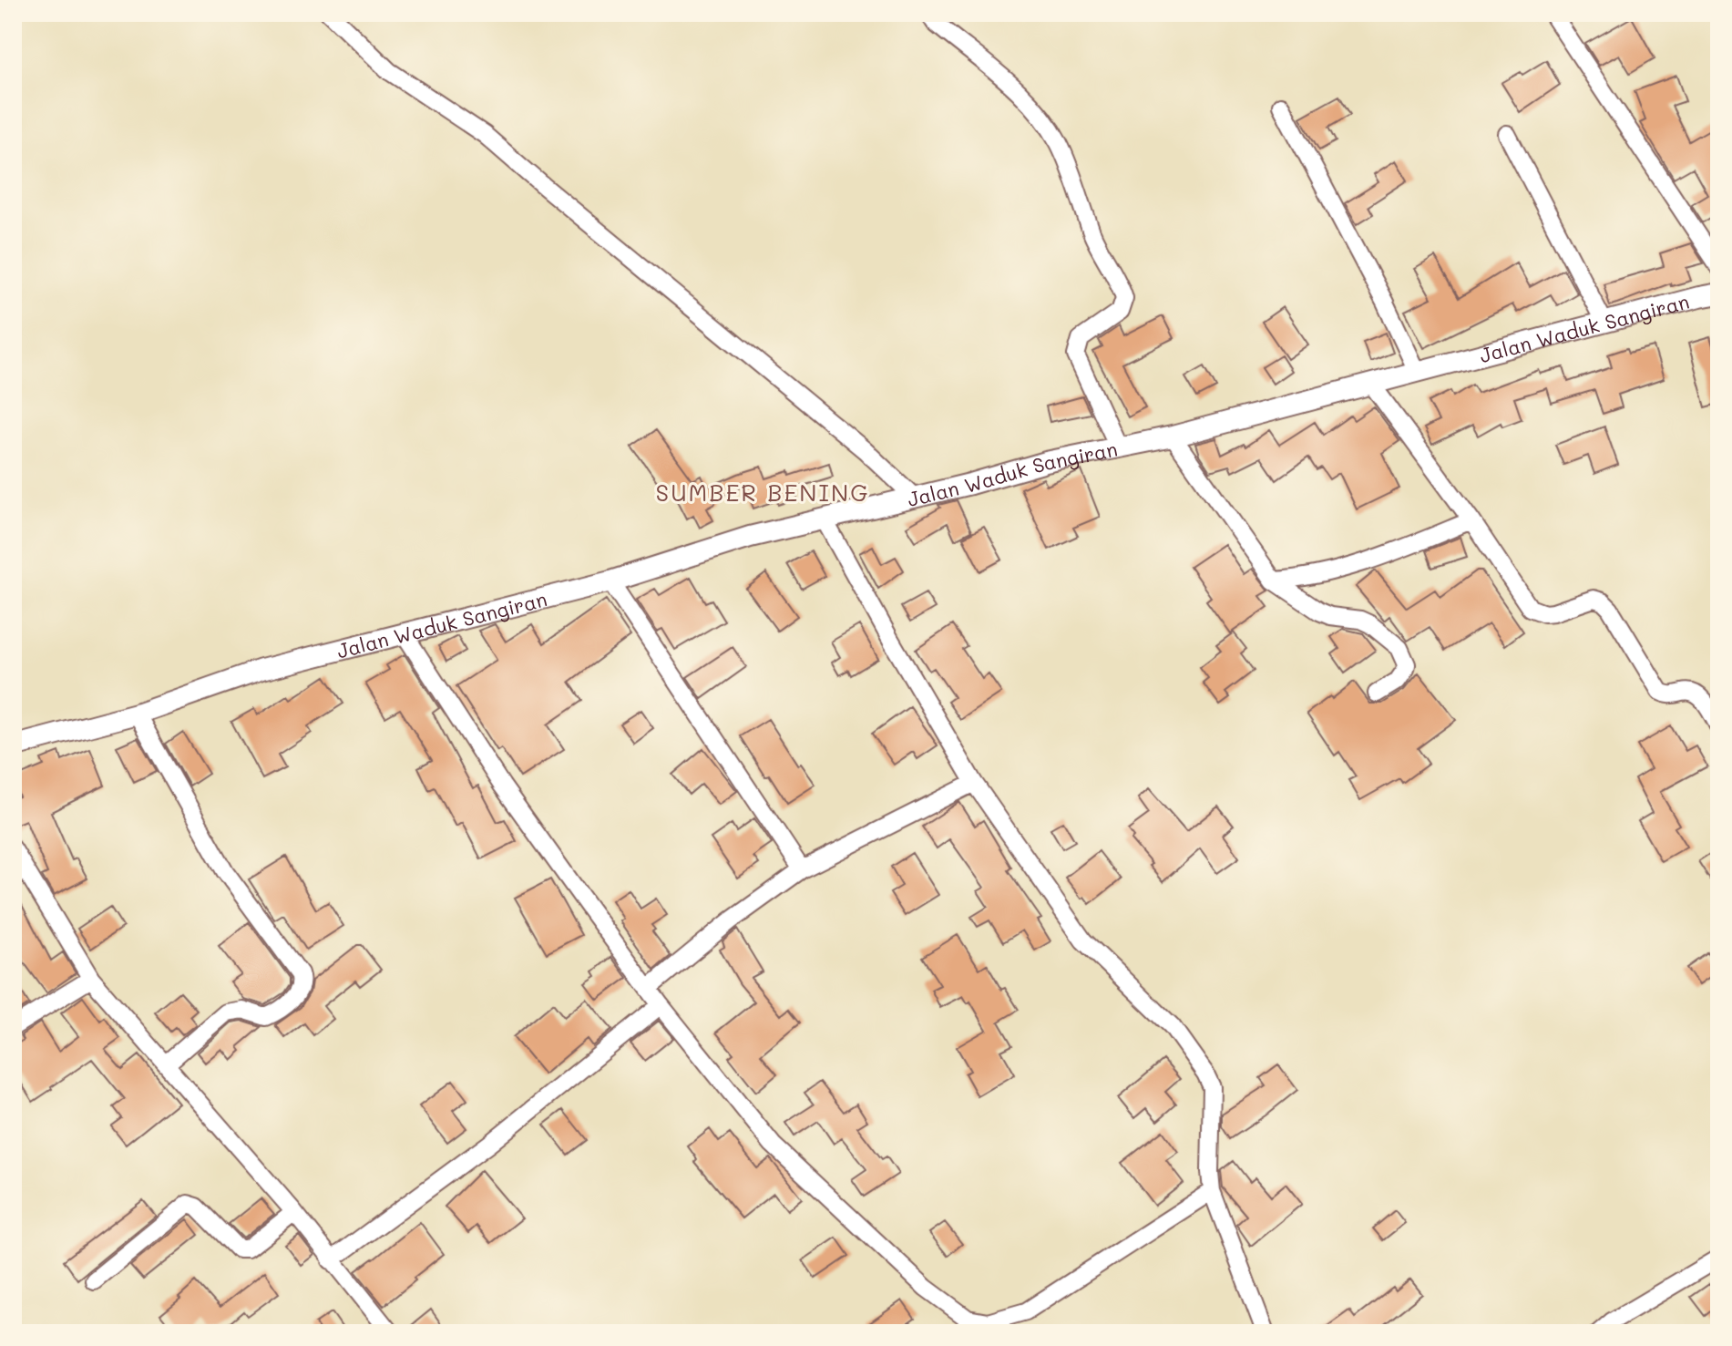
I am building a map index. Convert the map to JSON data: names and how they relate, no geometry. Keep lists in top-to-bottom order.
{
  "streets": {
    "street": ["Jalan Waduk Sangiran"]
  },
  "districts": ["SUMBER BENING"]
}
